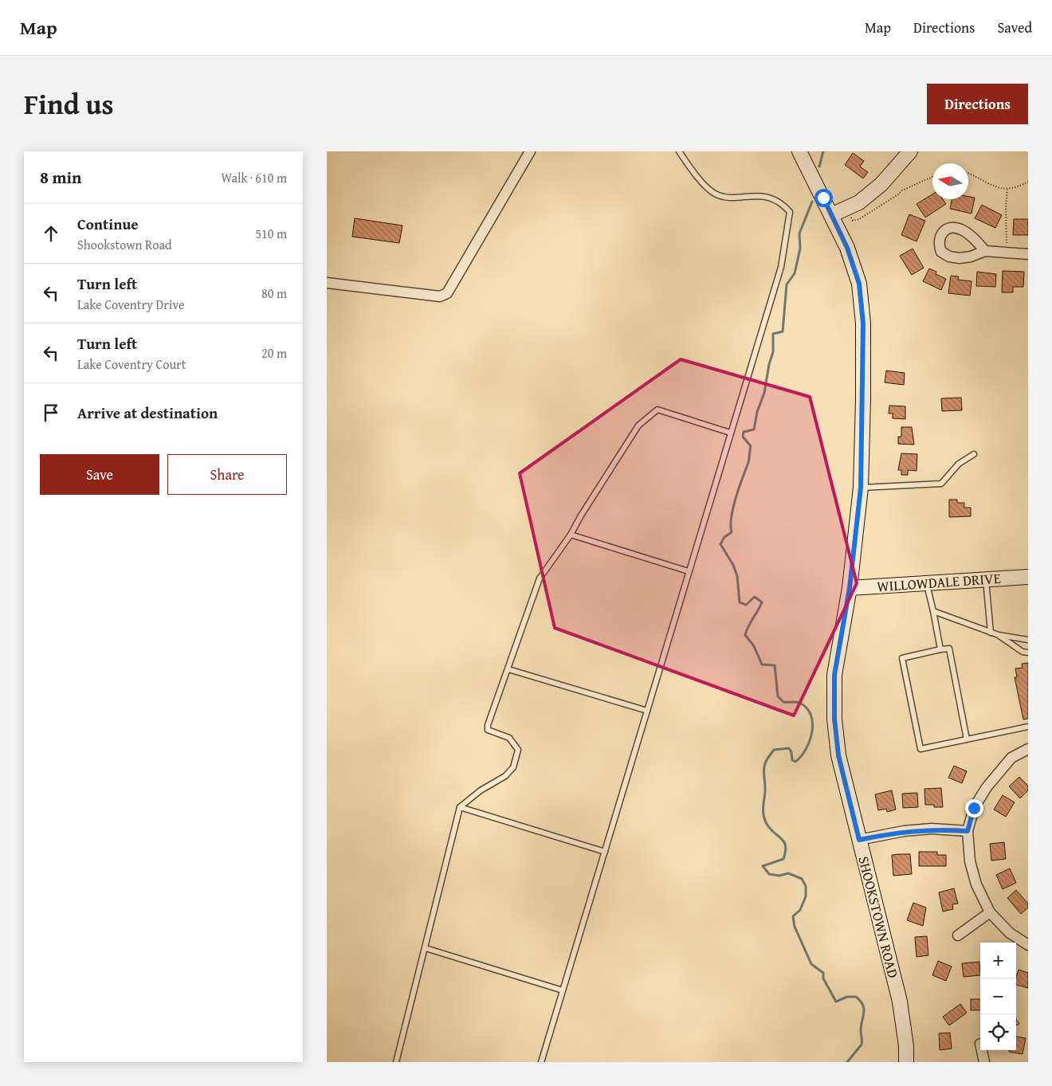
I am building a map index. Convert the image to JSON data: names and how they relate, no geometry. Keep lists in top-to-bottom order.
{
  "streets": {
    "street": ["WILLOWDALE DRIVE", "SHOOKSTOWN ROAD"]
  },
  "crossings": [
    ["WILLOWDALE DRIVE", "SHOOKSTOWN ROAD"]
  ],
  "north": "left",
  "page": {
    "header": "Map",
    "nav": ["Map", "Directions", "Saved"],
    "title": "Find us",
    "buttons": [
      "Directions",
      ["Save", "Share"]
    ],
    "heading": ["8 min", "Walk · 610 m"],
    "list": [
      ["Continue", "Shookstown Road", "510 m"],
      ["Turn left", "Lake Coventry Drive", "80 m"],
      ["Turn left", "Lake Coventry Court", "20 m"],
      "Arrive at destination"
    ],
    "map_buttons": ["+", "−"]
  }
}
